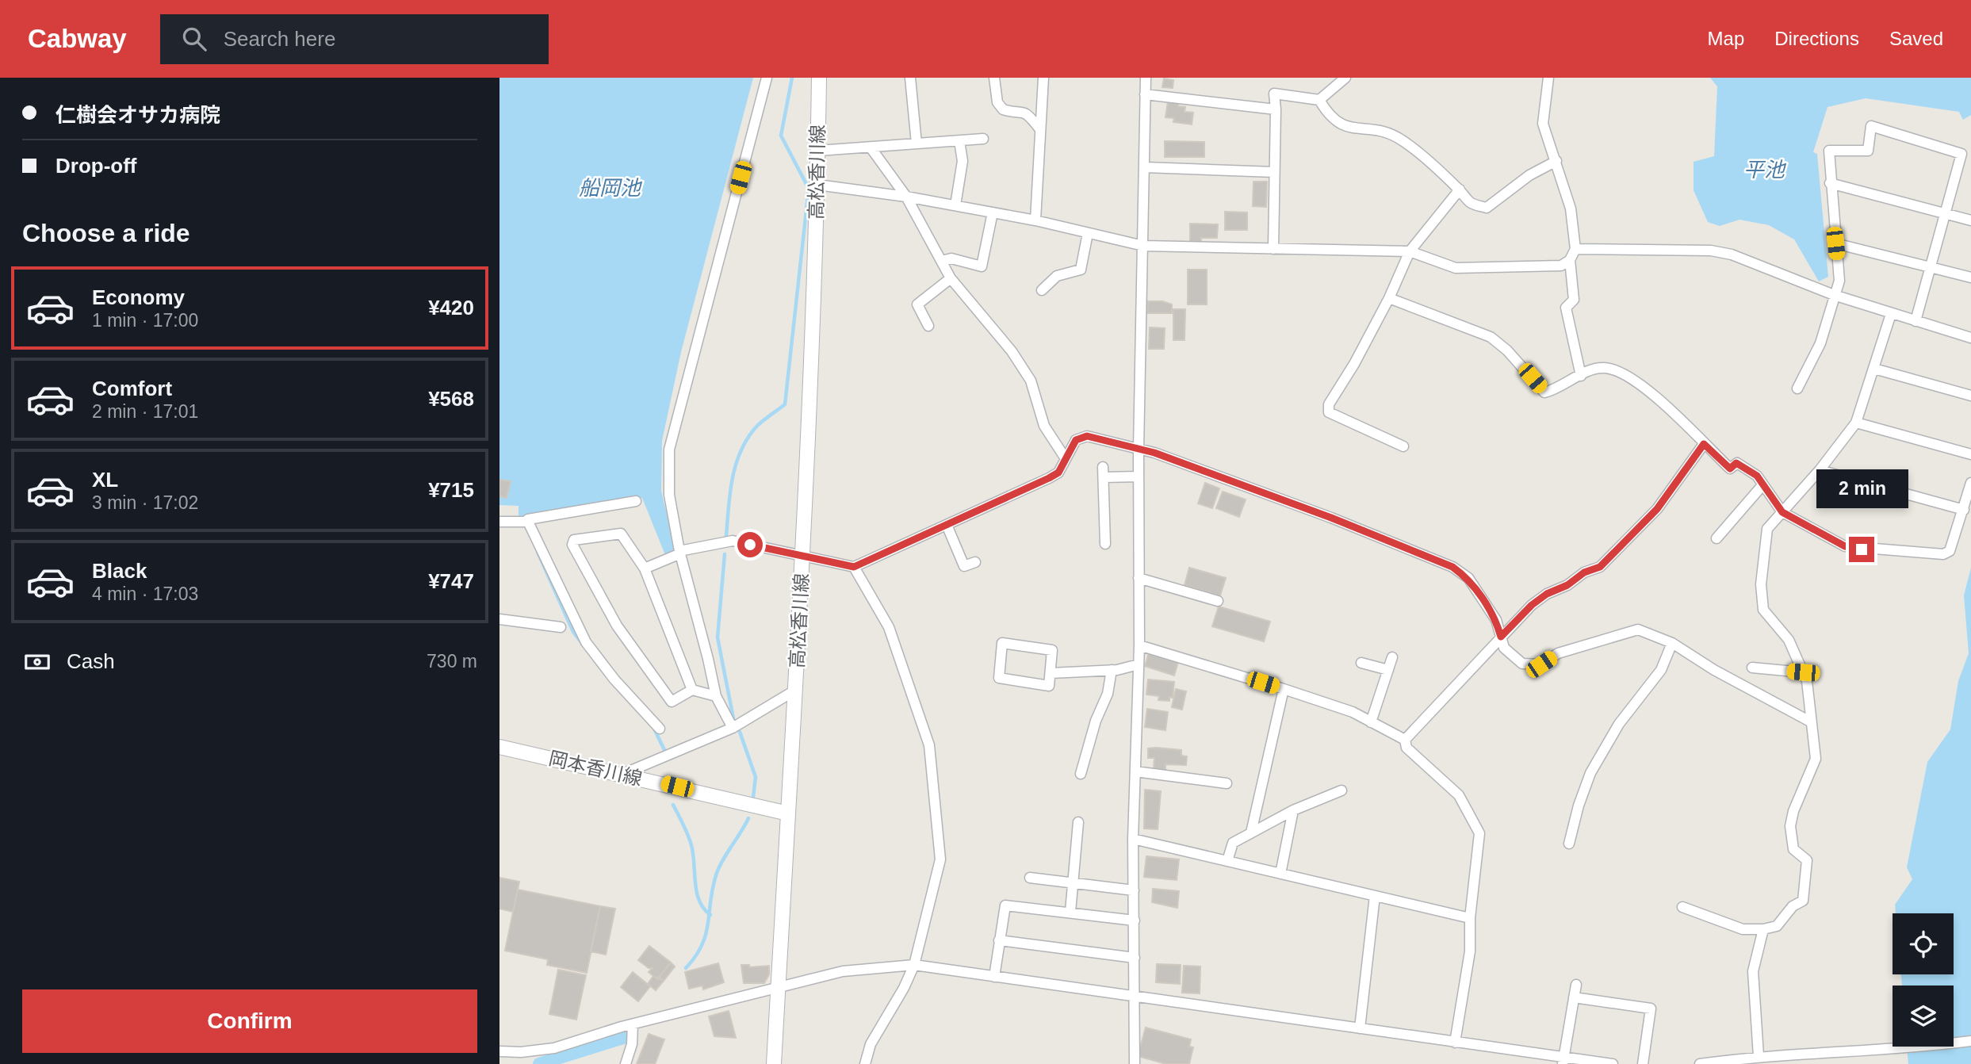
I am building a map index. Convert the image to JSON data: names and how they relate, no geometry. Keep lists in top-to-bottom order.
{
  "streets": {
    "main road": ["高松香川線", "岡本香川線"]
  },
  "crossings": [
    ["高松香川線", "岡本香川線"]
  ],
  "water": ["平池", "船岡池"],
  "page": {
    "header": "Cabway",
    "search": "Search here",
    "nav": ["Map", "Directions", "Saved"],
    "banner": ["仁樹会オサカ病院", "Drop-off"],
    "heading": "Choose a ride",
    "list": [
      {
        "name": "Economy",
        "note": "1 min · 17:00",
        "value": "¥420"
      },
      {
        "name": "Comfort",
        "note": "2 min · 17:01",
        "value": "¥568"
      },
      {
        "name": "XL",
        "note": "3 min · 17:02",
        "value": "¥715"
      },
      {
        "name": "Black",
        "note": "4 min · 17:03",
        "value": "¥747"
      }
    ],
    "bubble": "2 min",
    "pay": ["Cash", "730 m"],
    "buttons": "Confirm"
  }
}
